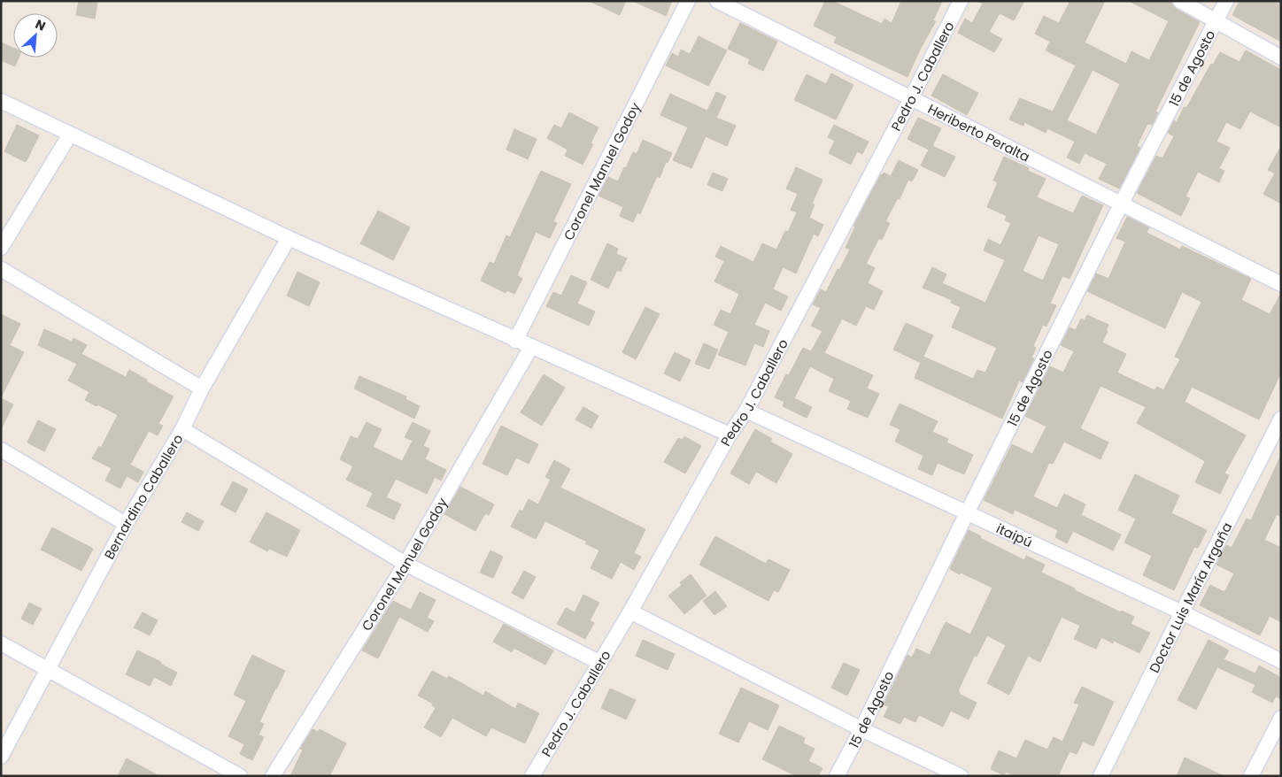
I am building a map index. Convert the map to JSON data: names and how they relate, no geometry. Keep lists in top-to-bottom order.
{
  "streets": {
    "street": [
      "15 de Agosto",
      "Pedro J. Caballero",
      "Heriberto Peralta",
      "Coronel Manuel Godoy",
      "Bernardino Caballero",
      "itaipú",
      "Doctor Luis María Argaña"
    ]
  },
  "crossings": [
    ["15 de Agosto", "Heriberto Peralta"],
    ["15 de Agosto", "itaipú"],
    ["Pedro J. Caballero", "Heriberto Peralta"],
    ["Pedro J. Caballero", "itaipú"],
    ["itaipú", "Doctor Luis María Argaña"]
  ],
  "north": "top right"
}
